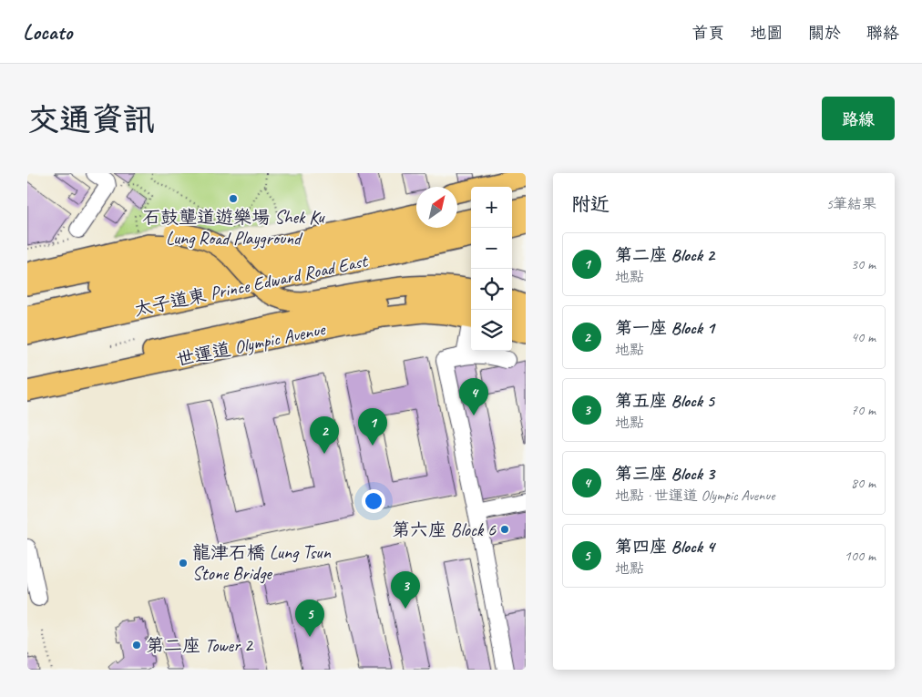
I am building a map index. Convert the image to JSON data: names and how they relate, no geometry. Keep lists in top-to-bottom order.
{
  "streets": {
    "main road": ["太子道東 Prince Edward Road East", "世運道 Olympic Avenue"]
  },
  "places": [
    "石鼓壟道遊樂場 Shek Ku Lung Road Playground",
    "第六座 Block 6",
    "龍津石橋 Lung Tsun Stone Bridge",
    "第二座 Tower 2"
  ],
  "north": "top right",
  "page": {
    "header": "Locato",
    "nav": [
      "首頁",
      "地圖",
      "關於",
      "聯絡"
    ],
    "buttons": "路線",
    "title": "交通資訊",
    "heading": ["附近", "5筆結果"],
    "map_buttons": ["+", "−"],
    "list": [
      {
        "mark": "1",
        "name": "第二座 Block 2",
        "note": "地點",
        "value": "30 m"
      },
      {
        "mark": "2",
        "name": "第一座 Block 1",
        "note": "地點",
        "value": "40 m"
      },
      {
        "mark": "3",
        "name": "第五座 Block 5",
        "note": "地點",
        "value": "70 m"
      },
      {
        "mark": "4",
        "name": "第三座 Block 3",
        "note": "地點 · 世運道 Olympic Avenue",
        "value": "80 m"
      },
      {
        "mark": "5",
        "name": "第四座 Block 4",
        "note": "地點",
        "value": "100 m"
      }
    ],
    "pins": [
      "4",
      "1",
      "2",
      "3",
      "5"
    ]
  }
}
